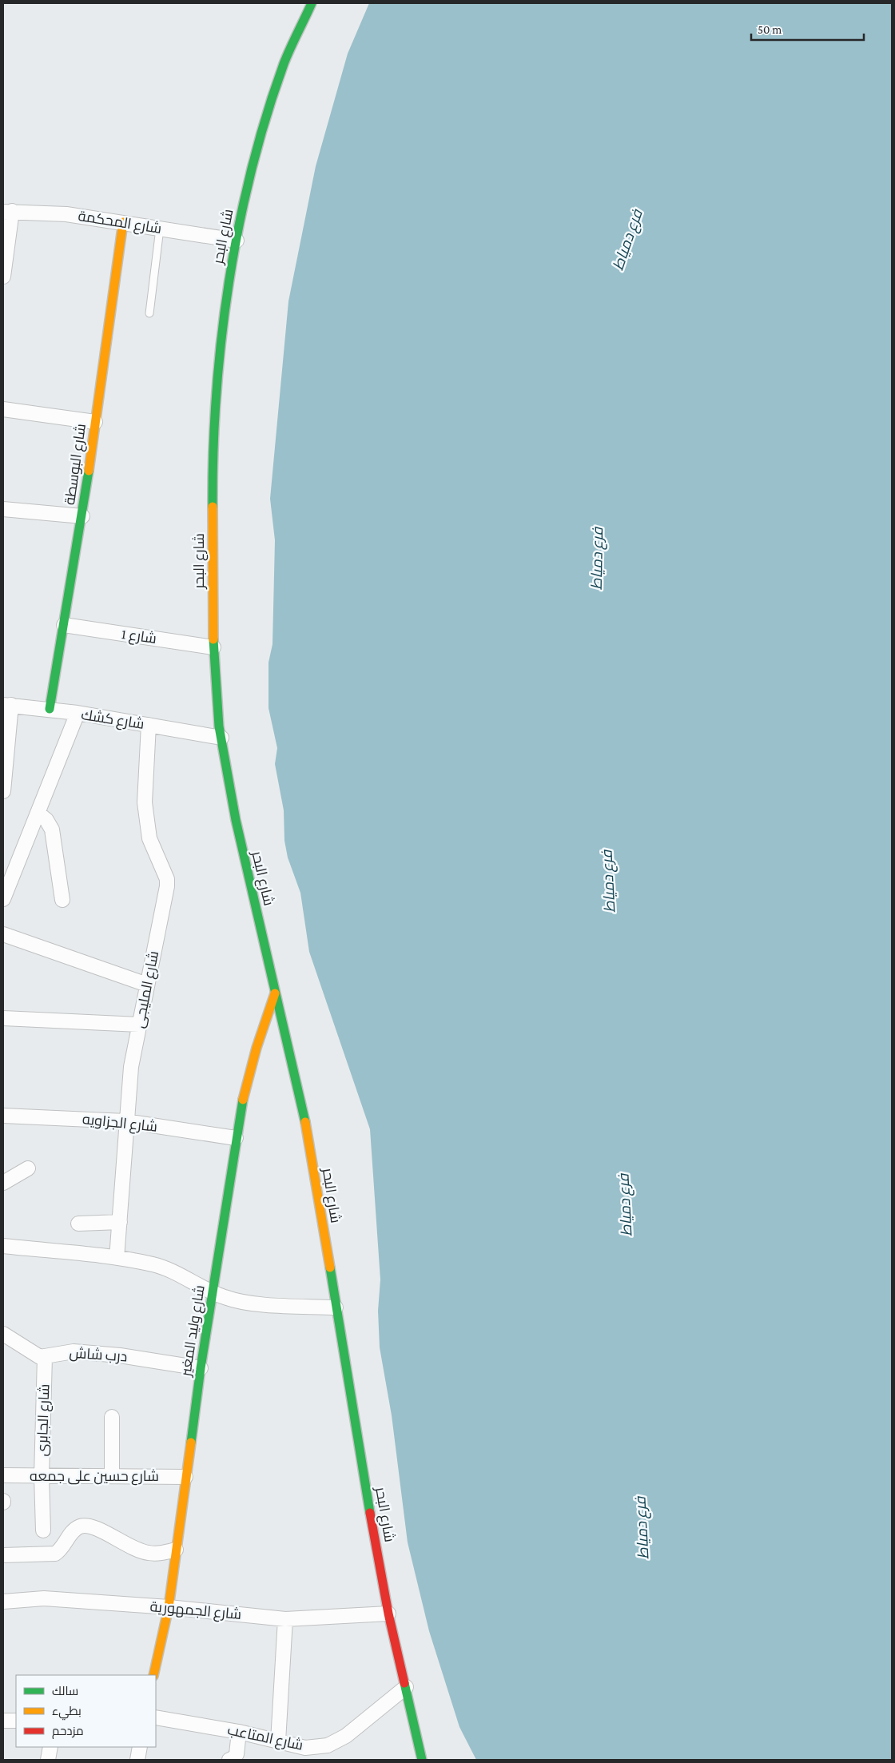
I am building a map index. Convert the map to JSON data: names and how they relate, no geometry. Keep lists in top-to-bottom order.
{
  "streets": {
    "street": [
      "شارع المحكمة",
      "شارع البحر",
      "شارع البوسطة",
      "شارع 1",
      "شارع كشك",
      "شارع المليجى",
      "شارع الجزاويه",
      "شارع وليد المغير",
      "درب شاش",
      "شارع الجابرى",
      "شارع حسين على جمعه",
      "شارع الجمهورية",
      "شارع المتاعب"
    ]
  },
  "crossings": [
    ["شارع المحكمة", "شارع البحر"],
    ["شارع المحكمة", "شارع البوسطة"],
    ["شارع البحر", "شارع 1"],
    ["شارع البحر", "شارع كشك"],
    ["شارع البحر", "شارع وليد المغير"],
    ["شارع البحر", "شارع الجمهورية"],
    ["شارع البحر", "شارع المتاعب"],
    ["شارع البوسطة", "شارع 1"],
    ["شارع البوسطة", "شارع كشك"],
    ["شارع كشك", "شارع المليجى"],
    ["شارع المليجى", "شارع الجزاويه"],
    ["شارع الجزاويه", "شارع وليد المغير"],
    ["شارع وليد المغير", "درب شاش"],
    ["شارع وليد المغير", "شارع حسين على جمعه"],
    ["شارع وليد المغير", "شارع الجمهورية"],
    ["درب شاش", "شارع الجابرى"],
    ["شارع الجابرى", "شارع حسين على جمعه"]
  ],
  "water": ["فرع دمياط"],
  "legend": ["سالك", "بطيء", "مزدحم"],
  "scale_bar": "50 m"
}
